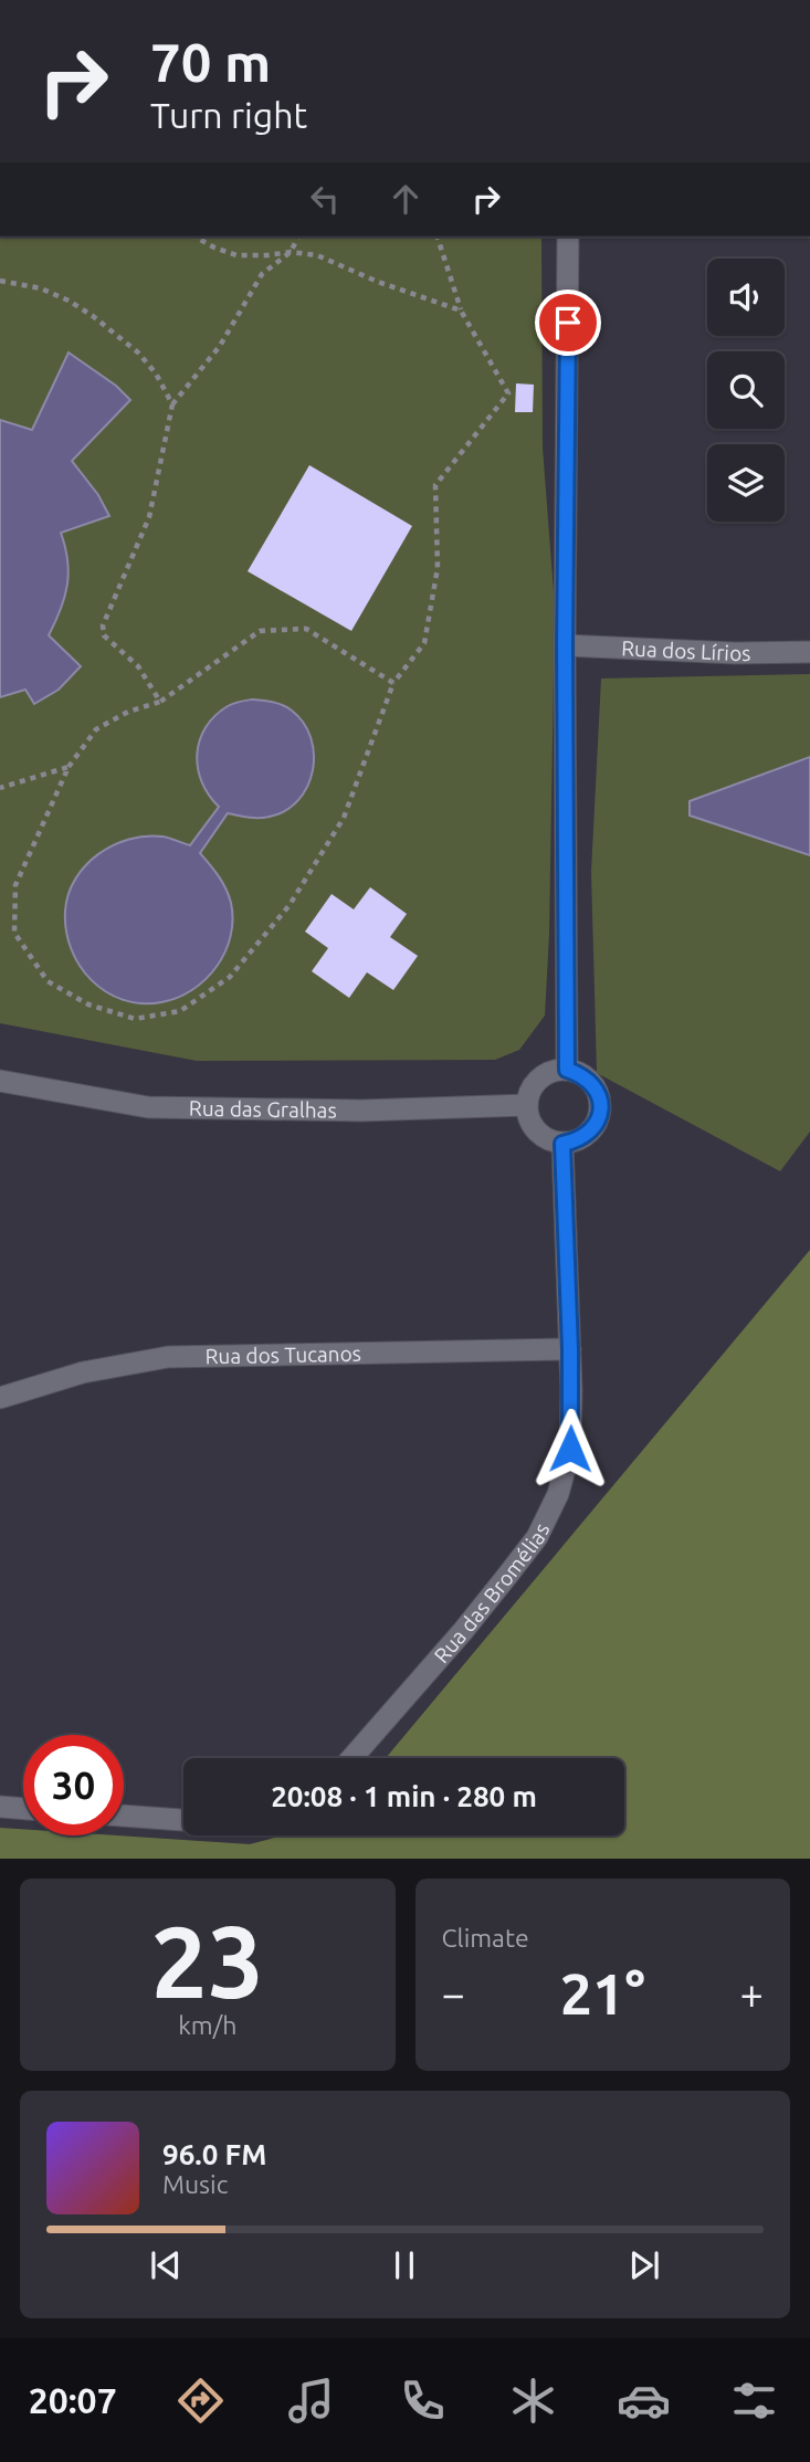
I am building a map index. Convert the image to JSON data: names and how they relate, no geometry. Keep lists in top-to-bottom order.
{
  "streets": {
    "street": [
      "Rua dos Lírios",
      "Rua das Gralhas",
      "Rua dos Tucanos",
      "Rua das Bromélias"
    ]
  },
  "crossings": [
    ["Rua das Gralhas", "Rua das Bromélias"],
    ["Rua dos Tucanos", "Rua das Bromélias"]
  ],
  "page": {
    "turn": ["70 m", "Turn right"],
    "limit": "30",
    "trip": "20:08 · 1 min · 280 m",
    "tile": [
      ["23", "km/h"],
      "Climate"
    ],
    "heat": ["−", "21°", "+"],
    "song": ["96.0 FM", "Music"],
    "tabs": "20:07"
  }
}
